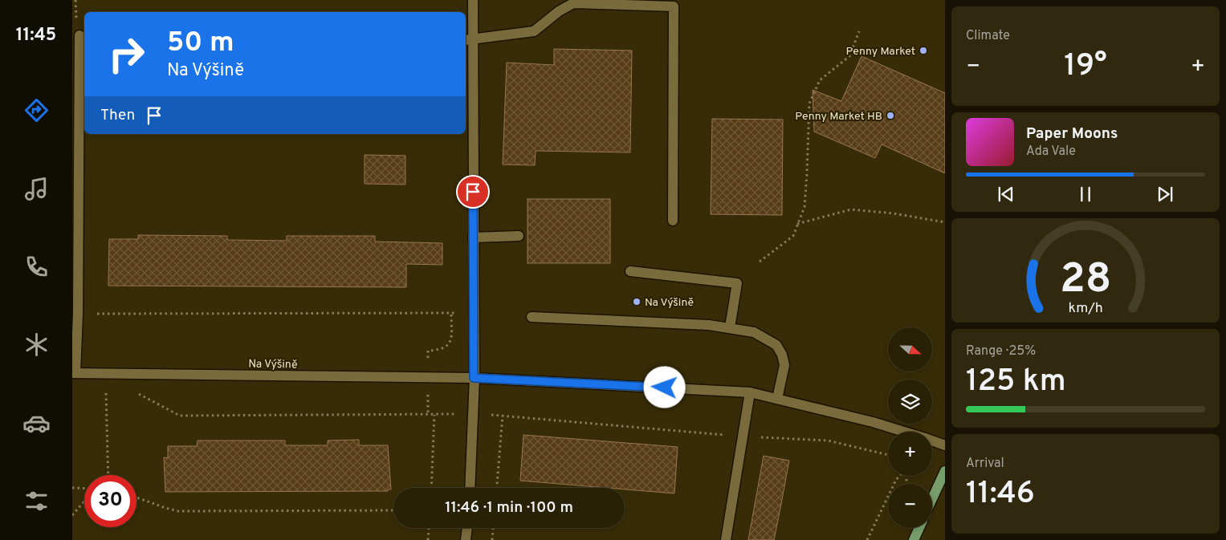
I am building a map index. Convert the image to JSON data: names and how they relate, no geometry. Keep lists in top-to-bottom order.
{
  "streets": {
    "street": ["Na Výšině"]
  },
  "places": ["Penny Market", "Penny Market HB", "Na Výšině"],
  "north": "right",
  "page": {
    "tabs": "11:45",
    "tile": [
      "Climate",
      ["Range · 25%", "125 km"],
      ["Arrival", "11:46"]
    ],
    "turn": ["50 m", "Na Výšině"],
    "heat": ["−", "19°", "+"],
    "then": "Then",
    "song": ["Paper Moons", "Ada Vale"],
    "map_buttons": ["+", "−"],
    "limit": "30",
    "trip": "11:46 · 1 min · 100 m",
    "gauge": ["28", "km/h"]
  }
}
